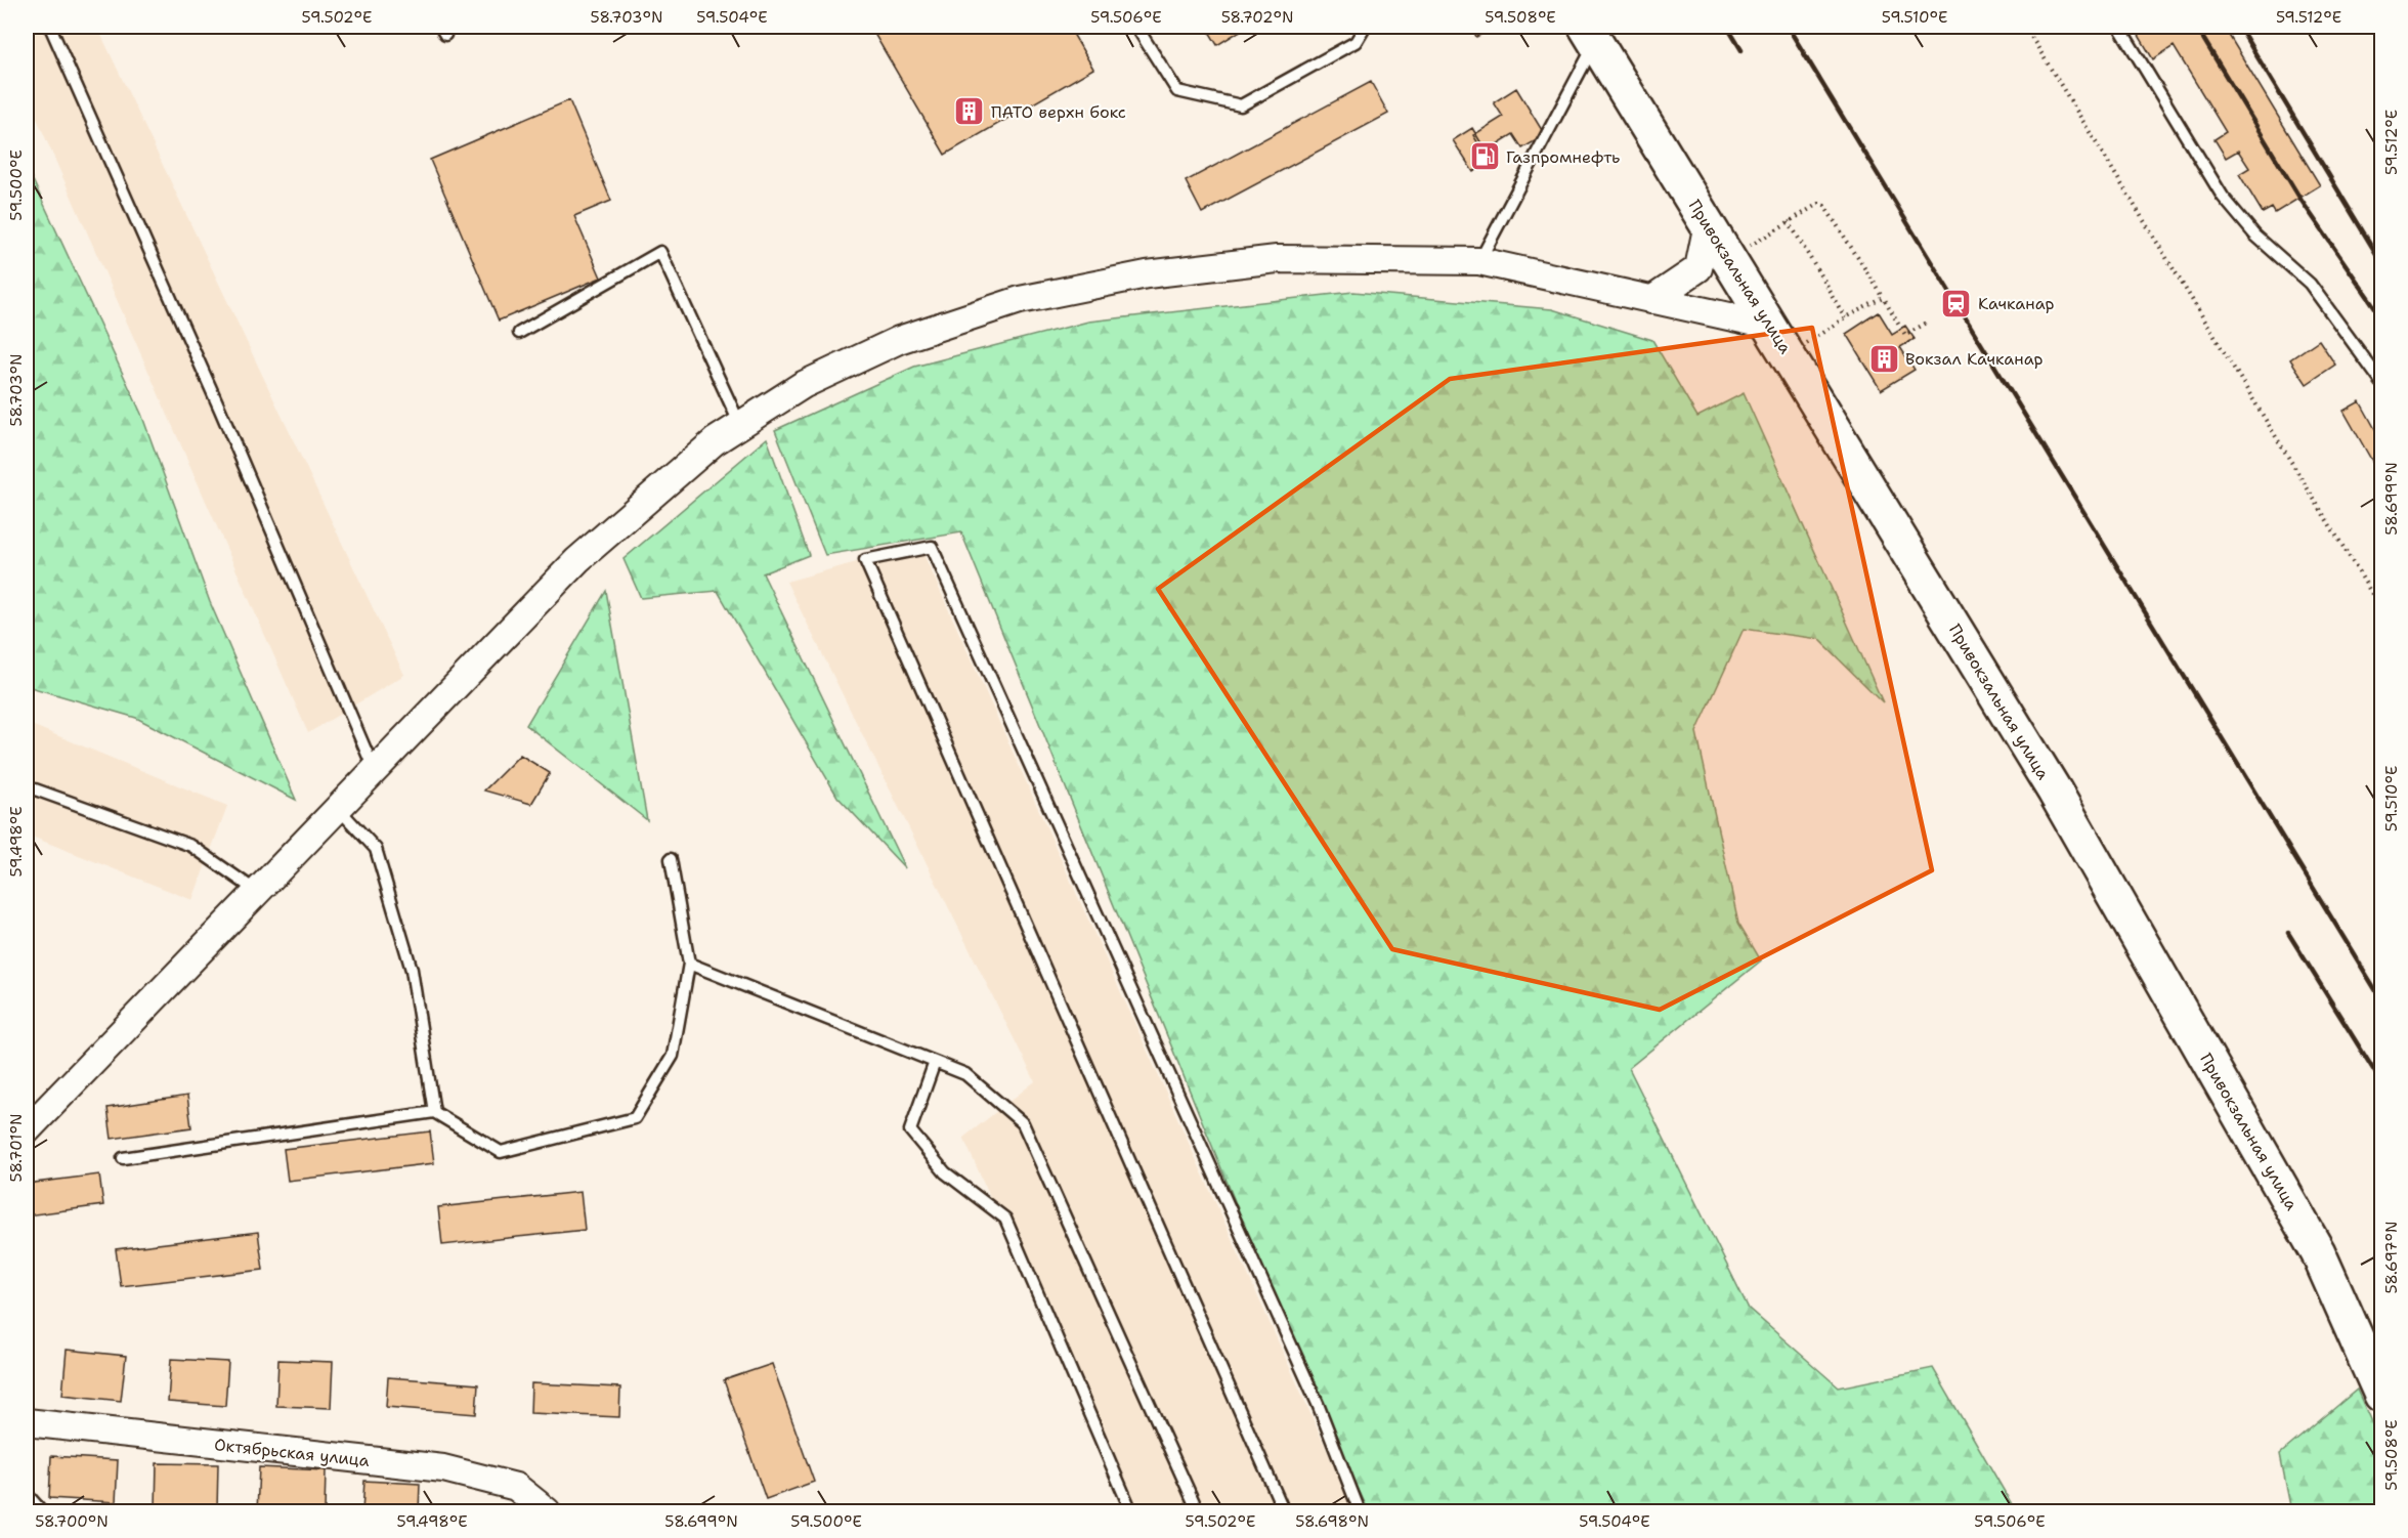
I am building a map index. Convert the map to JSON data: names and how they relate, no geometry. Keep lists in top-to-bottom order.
{
  "streets": {
    "main road": ["Привокзальная улица"],
    "street": ["Октябрьская улица"]
  },
  "places": {
    "building": ["ПАТО верхн бокс", "Вокзал Качканар"],
    "fuel station": ["Газпромнефть"],
    "station": ["Качканар"]
  },
  "coordinates": [
    "59.502°E",
    "58.703°N",
    "59.504°E",
    "59.506°E",
    "58.702°N",
    "59.508°E",
    "59.510°E",
    "59.512°E",
    "59.500°E",
    "58.699°N",
    "59.498°E",
    "58.701°N",
    "58.697°N",
    "58.700°N",
    "58.698°N"
  ]
}
